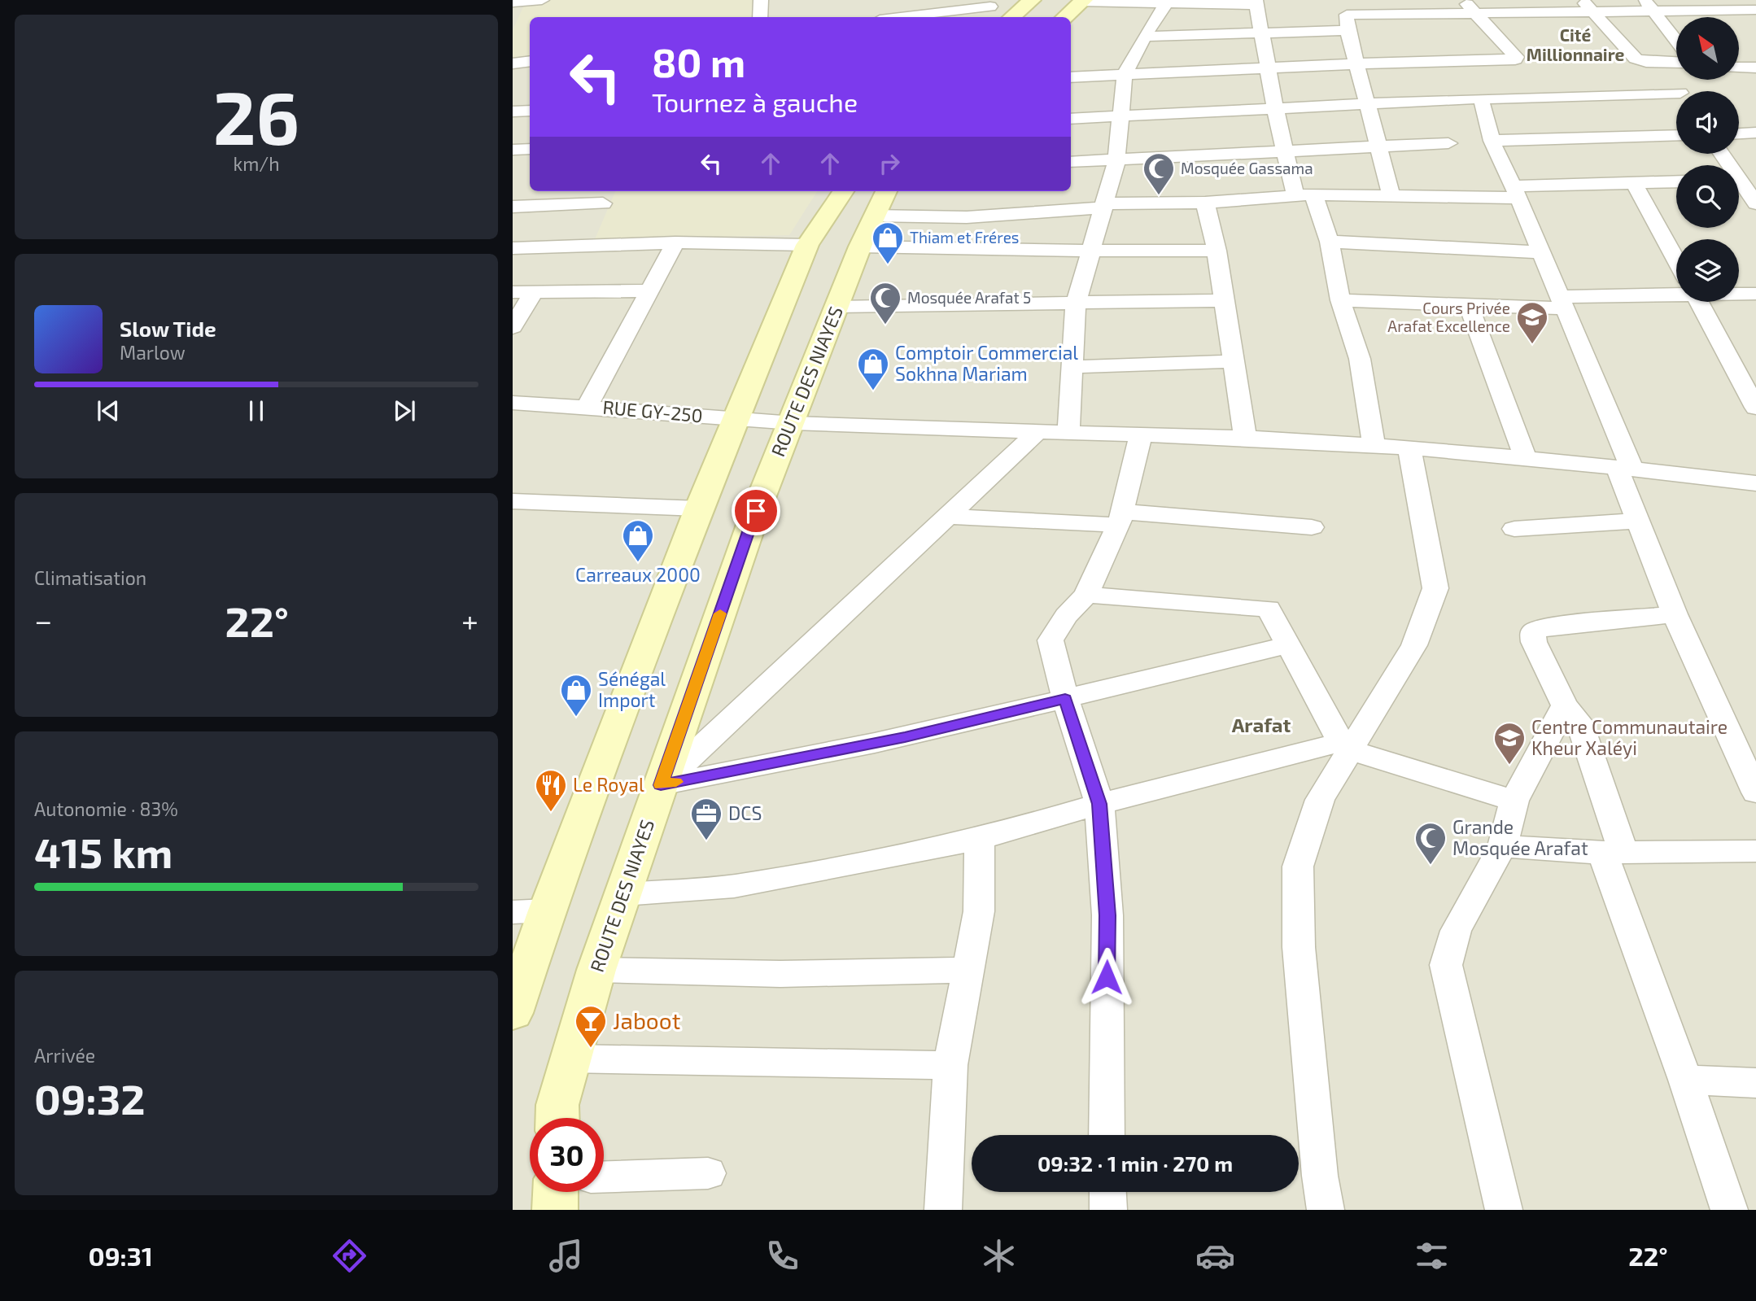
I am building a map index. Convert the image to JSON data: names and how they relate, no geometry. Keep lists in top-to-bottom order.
{
  "streets": {
    "main road": ["ROUTE DES NIAYES"],
    "street": ["RUE GY-250"]
  },
  "crossings": [
    ["ROUTE DES NIAYES", "RUE GY-250"]
  ],
  "districts": ["Cité Millionnaire", "Arafat"],
  "places": {
    "mosque": ["Mosquée Gassama", "Mosquée Arafat 5", "Grande Mosquée Arafat"],
    "shop": [
      "Thiam et Fréres",
      "Comptoir Commercial Sokhna Mariam",
      "Carreaux 2000",
      "Sénégal Import"
    ],
    "school or university": ["Cours Privée Arafat Excellence", "Centre Communautaire Kheur Xaléyi"],
    "restaurant": ["Le Royal"],
    "office": ["DCS"],
    "bar": ["Jaboot"]
  },
  "north": "top left",
  "page": {
    "tile": [
      ["26", "km/h"],
      "Climatisation",
      ["Autonomie · 83%", "415 km"],
      ["Arrivée", "09:32"]
    ],
    "turn": ["80 m", "Tournez à gauche"],
    "song": ["Slow Tide", "Marlow"],
    "heat": ["−", "22°", "+"],
    "limit": "30",
    "trip": "09:32 · 1 min · 270 m",
    "tabs": ["09:31", "22°"]
  }
}
